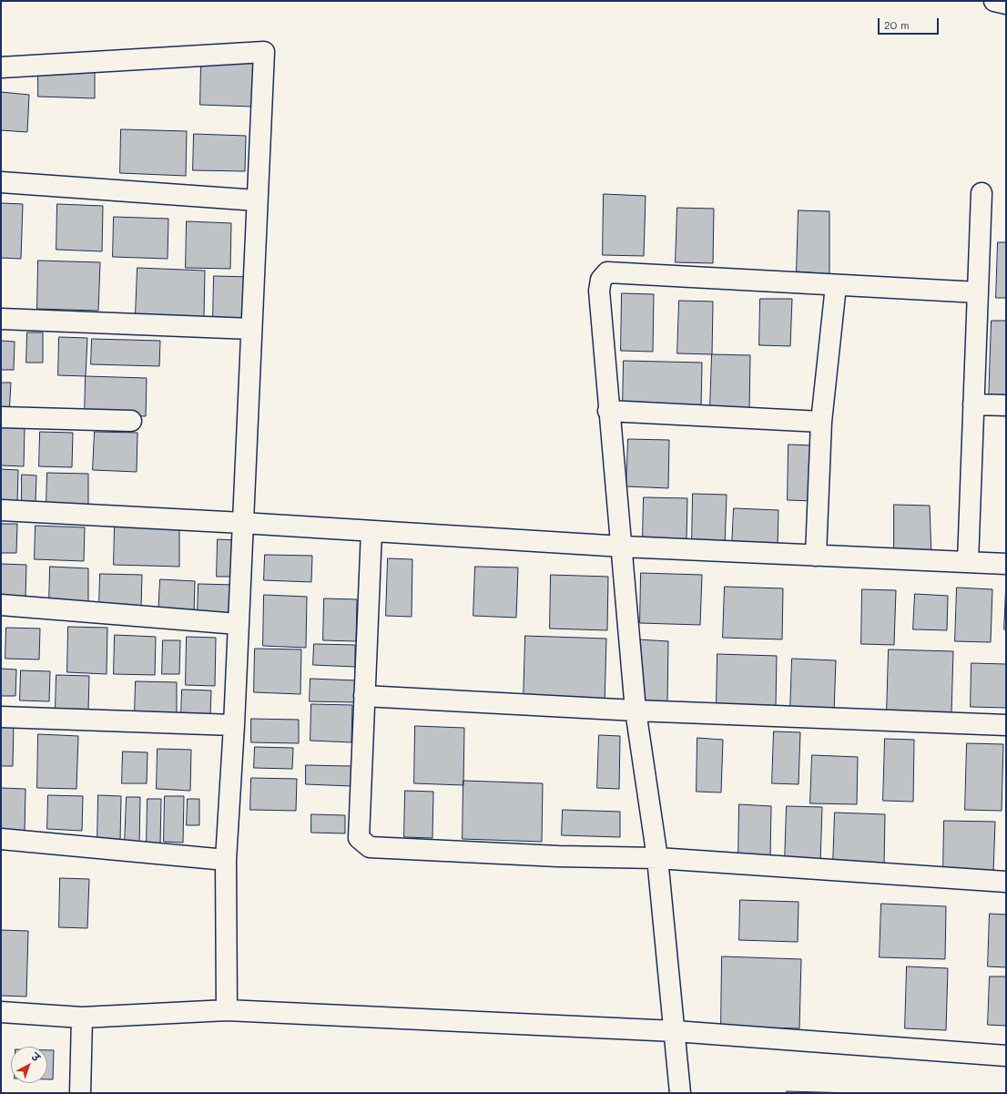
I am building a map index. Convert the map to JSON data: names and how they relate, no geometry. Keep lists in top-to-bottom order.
{
  "scale_bar": "20 m",
  "north": "top right"
}
